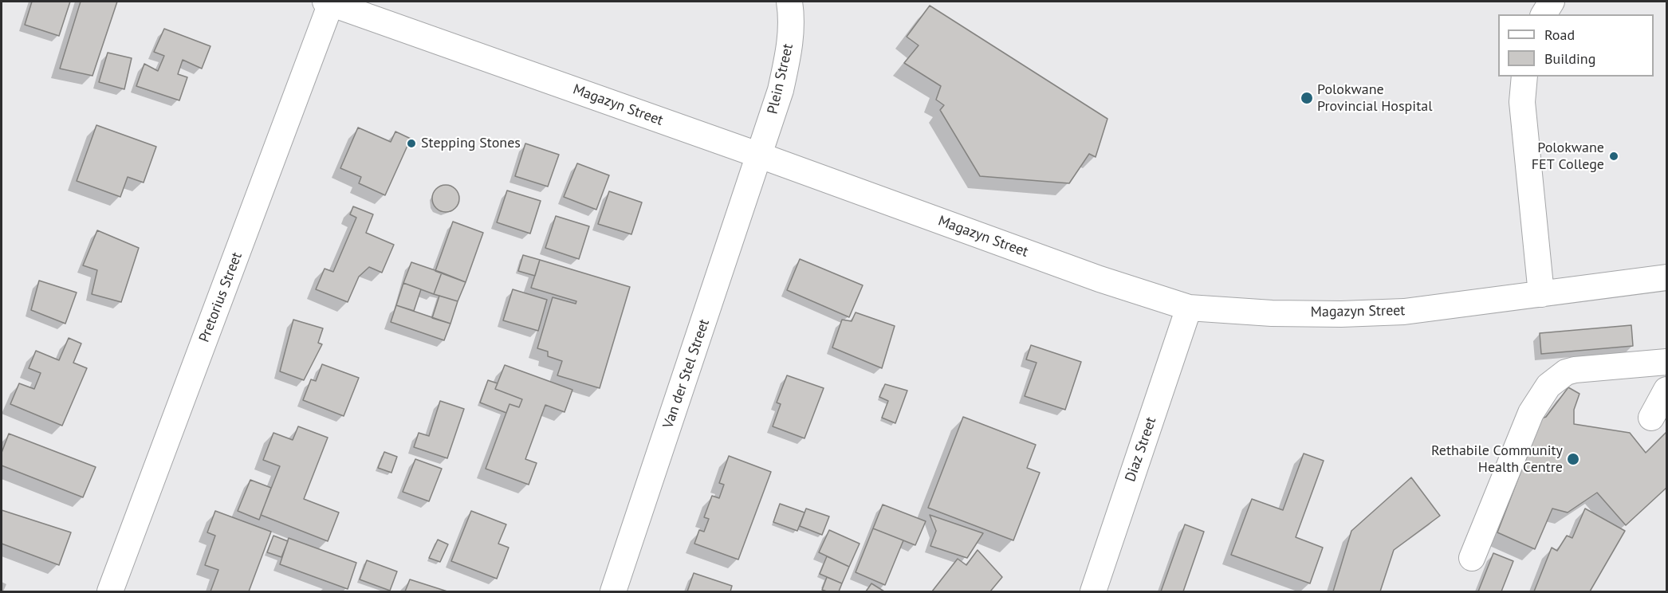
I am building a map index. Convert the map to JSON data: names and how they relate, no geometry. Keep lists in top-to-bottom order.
{
  "streets": {
    "street": [
      "Plein Street",
      "Magazyn Street",
      "Pretorius Street",
      "Van der Stel Street",
      "Diaz Street"
    ]
  },
  "crossings": [
    ["Plein Street", "Magazyn Street"],
    ["Plein Street", "Van der Stel Street"],
    ["Magazyn Street", "Pretorius Street"],
    ["Magazyn Street", "Van der Stel Street"],
    ["Magazyn Street", "Diaz Street"]
  ],
  "places": [
    "Polokwane Provincial Hospital",
    "Stepping Stones",
    "Polokwane FET College",
    "Rethabile Community Health Centre"
  ],
  "legend": ["Road", "Building"]
}
